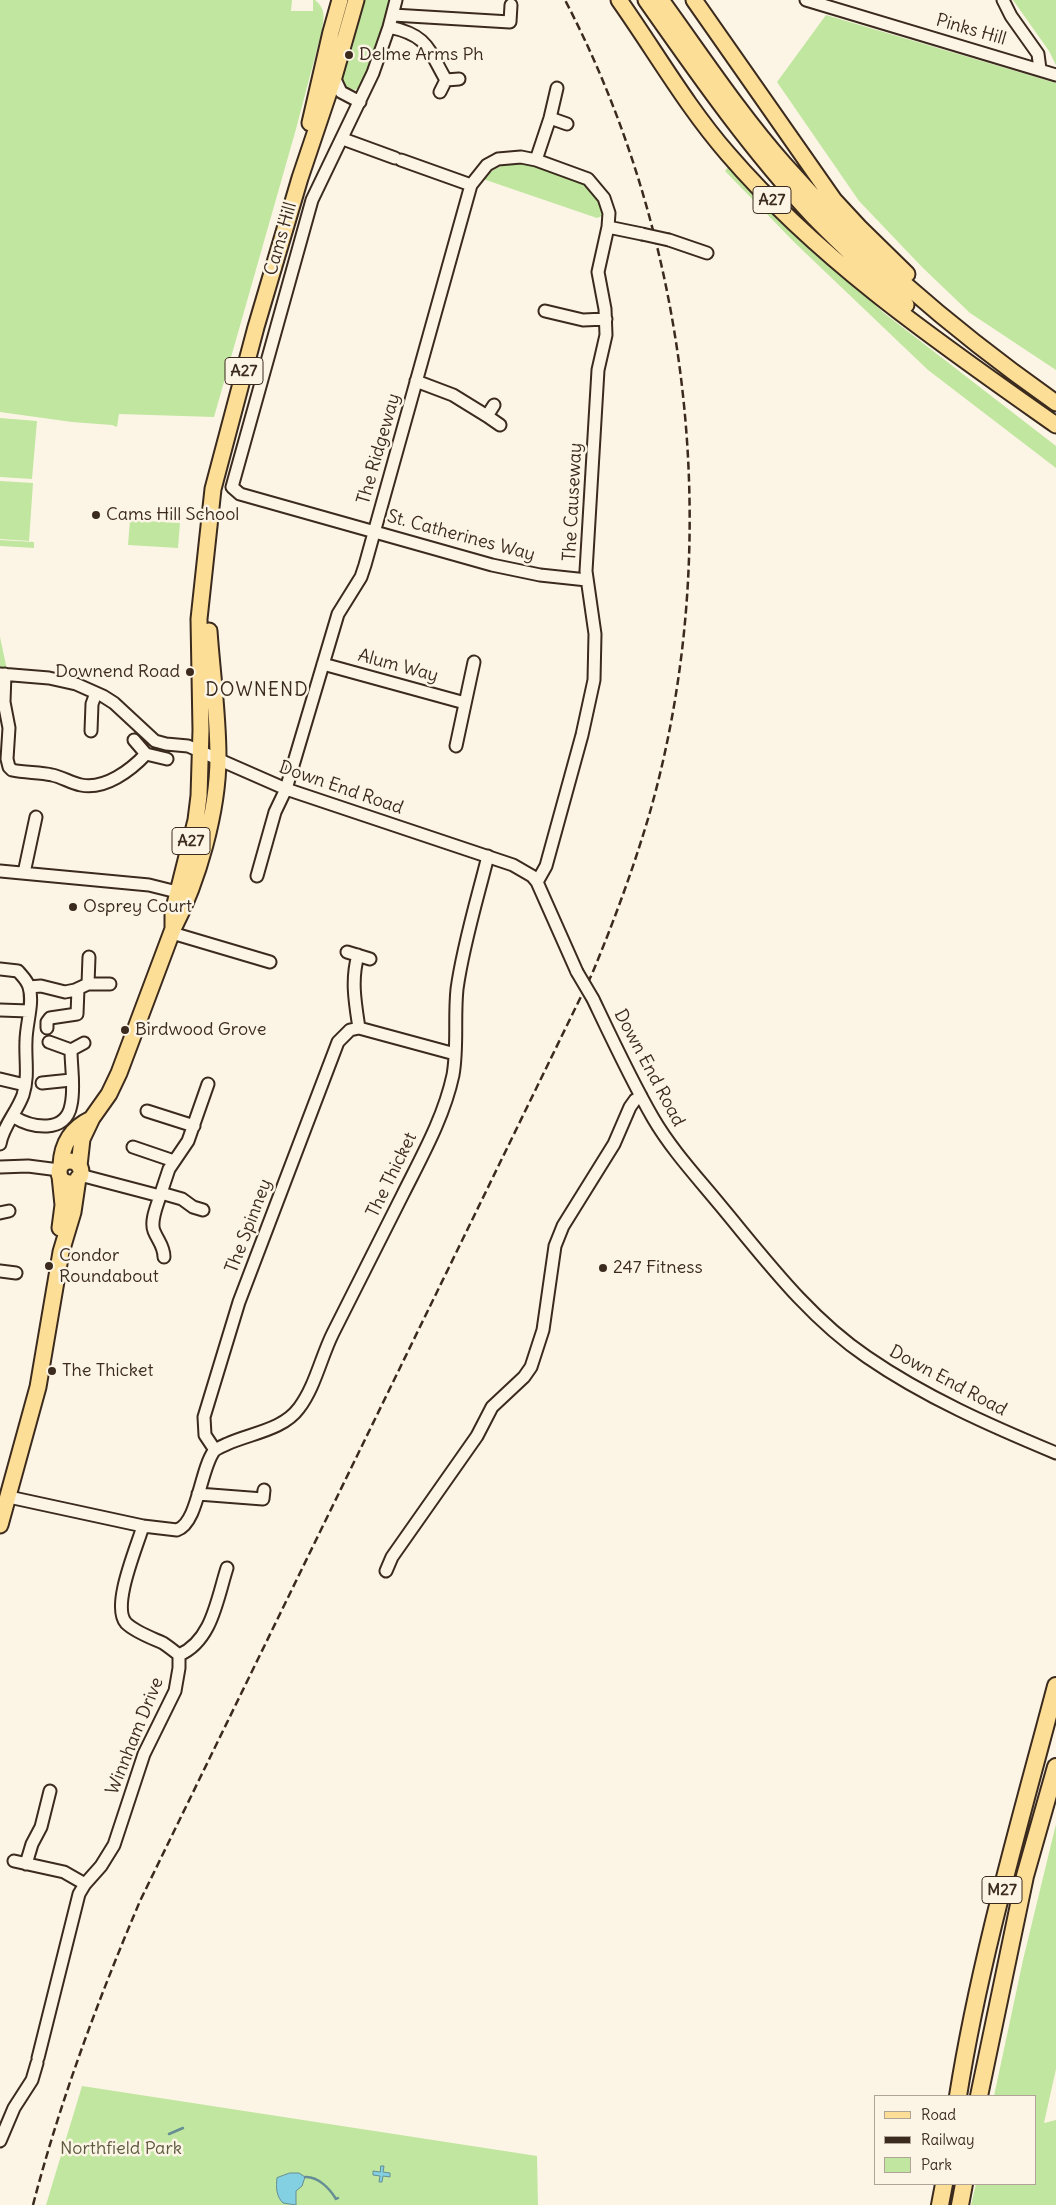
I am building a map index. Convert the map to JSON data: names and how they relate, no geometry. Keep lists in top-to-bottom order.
{
  "streets": {
    "highway": ["M27"],
    "main road": ["A27", "Cams Hill"],
    "street": [
      "Pinks Hill",
      "The Ridgeway",
      "The Causeway",
      "St. Catherines Way",
      "Alum Way",
      "Down End Road",
      "The Thicket",
      "The Spinney",
      "Winnham Drive"
    ]
  },
  "crossings": [
    ["A27", "Cams Hill"],
    ["A27", "Down End Road"],
    ["Cams Hill", "St. Catherines Way"],
    ["Cams Hill", "Down End Road"],
    ["The Ridgeway", "The Causeway"],
    ["The Ridgeway", "St. Catherines Way"],
    ["The Ridgeway", "Alum Way"],
    ["The Ridgeway", "Down End Road"],
    ["The Causeway", "St. Catherines Way"],
    ["The Causeway", "Down End Road"],
    ["Down End Road", "The Thicket"],
    ["The Thicket", "The Spinney"]
  ],
  "districts": ["DOWNEND"],
  "parks": ["Northfield Park"],
  "places": [
    "Delme Arms Ph",
    "Cams Hill School",
    "Downend Road",
    "Osprey Court",
    "Birdwood Grove",
    "Condor Roundabout",
    "247 Fitness",
    "The Thicket"
  ],
  "legend": ["Road", "Railway", "Park"]
}
